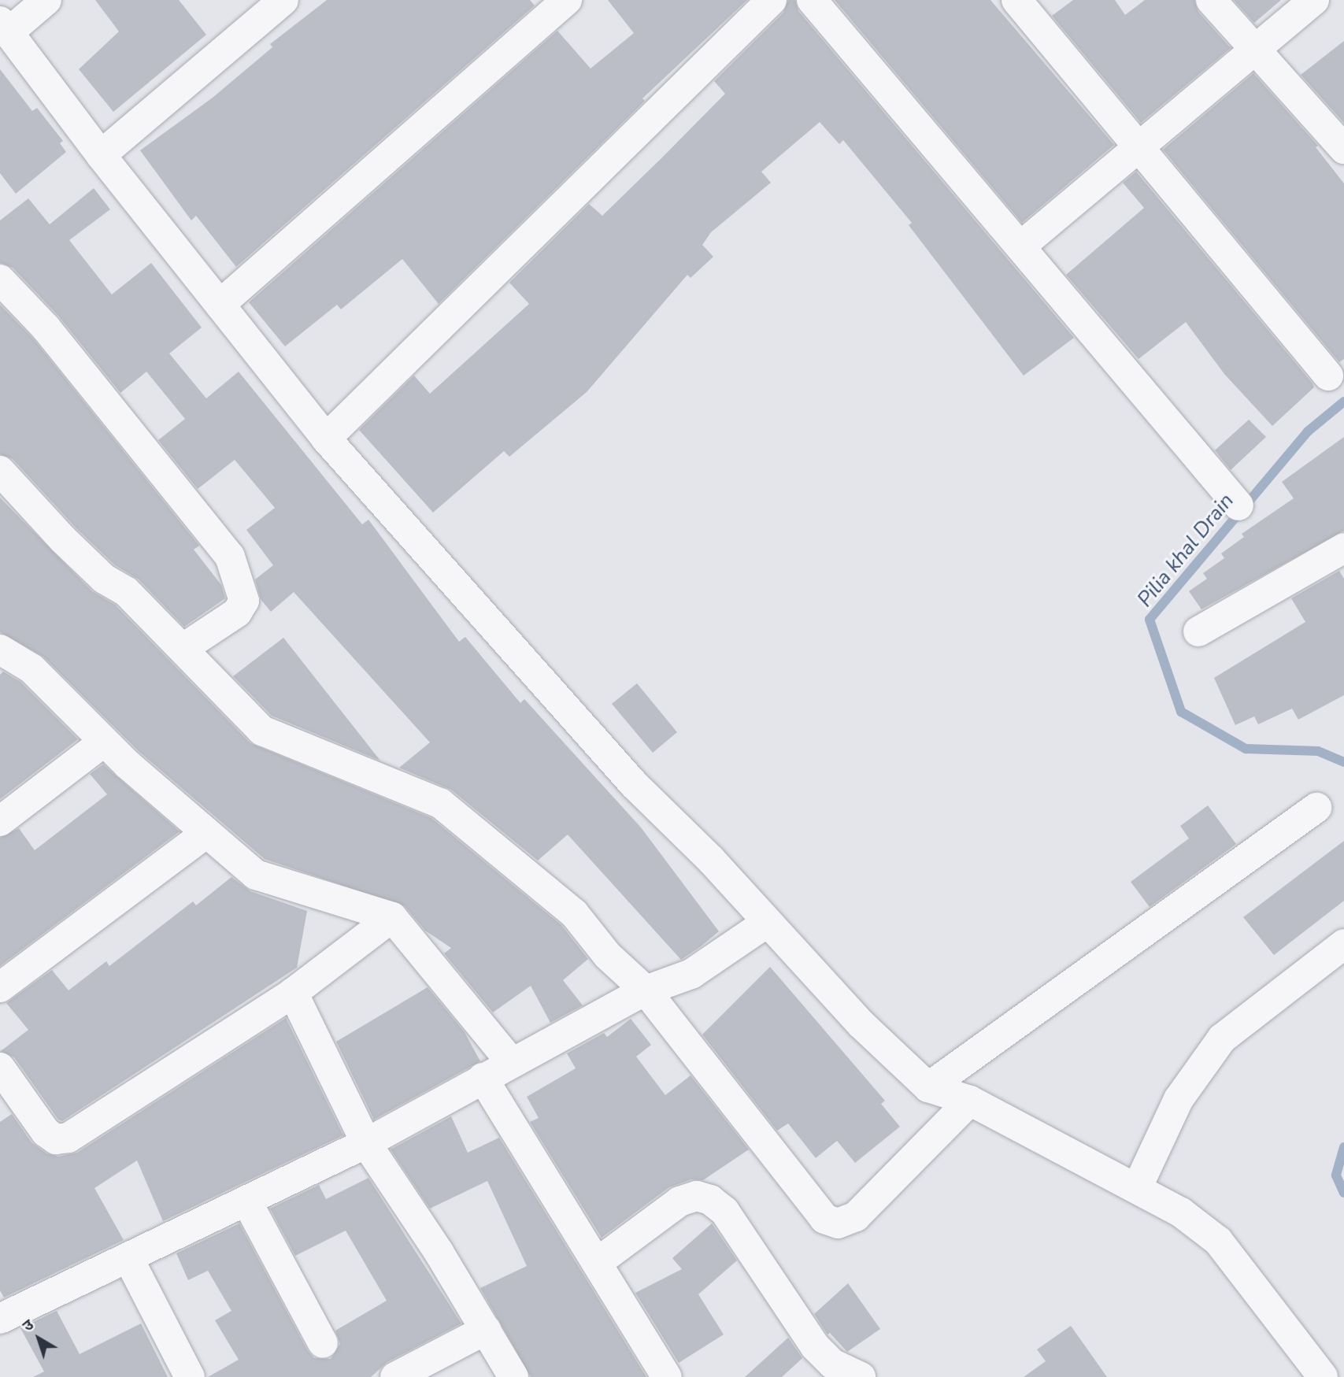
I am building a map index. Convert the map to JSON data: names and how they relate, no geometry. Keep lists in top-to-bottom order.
{
  "water": ["Pilia khal Drain"],
  "north": "top left"
}
